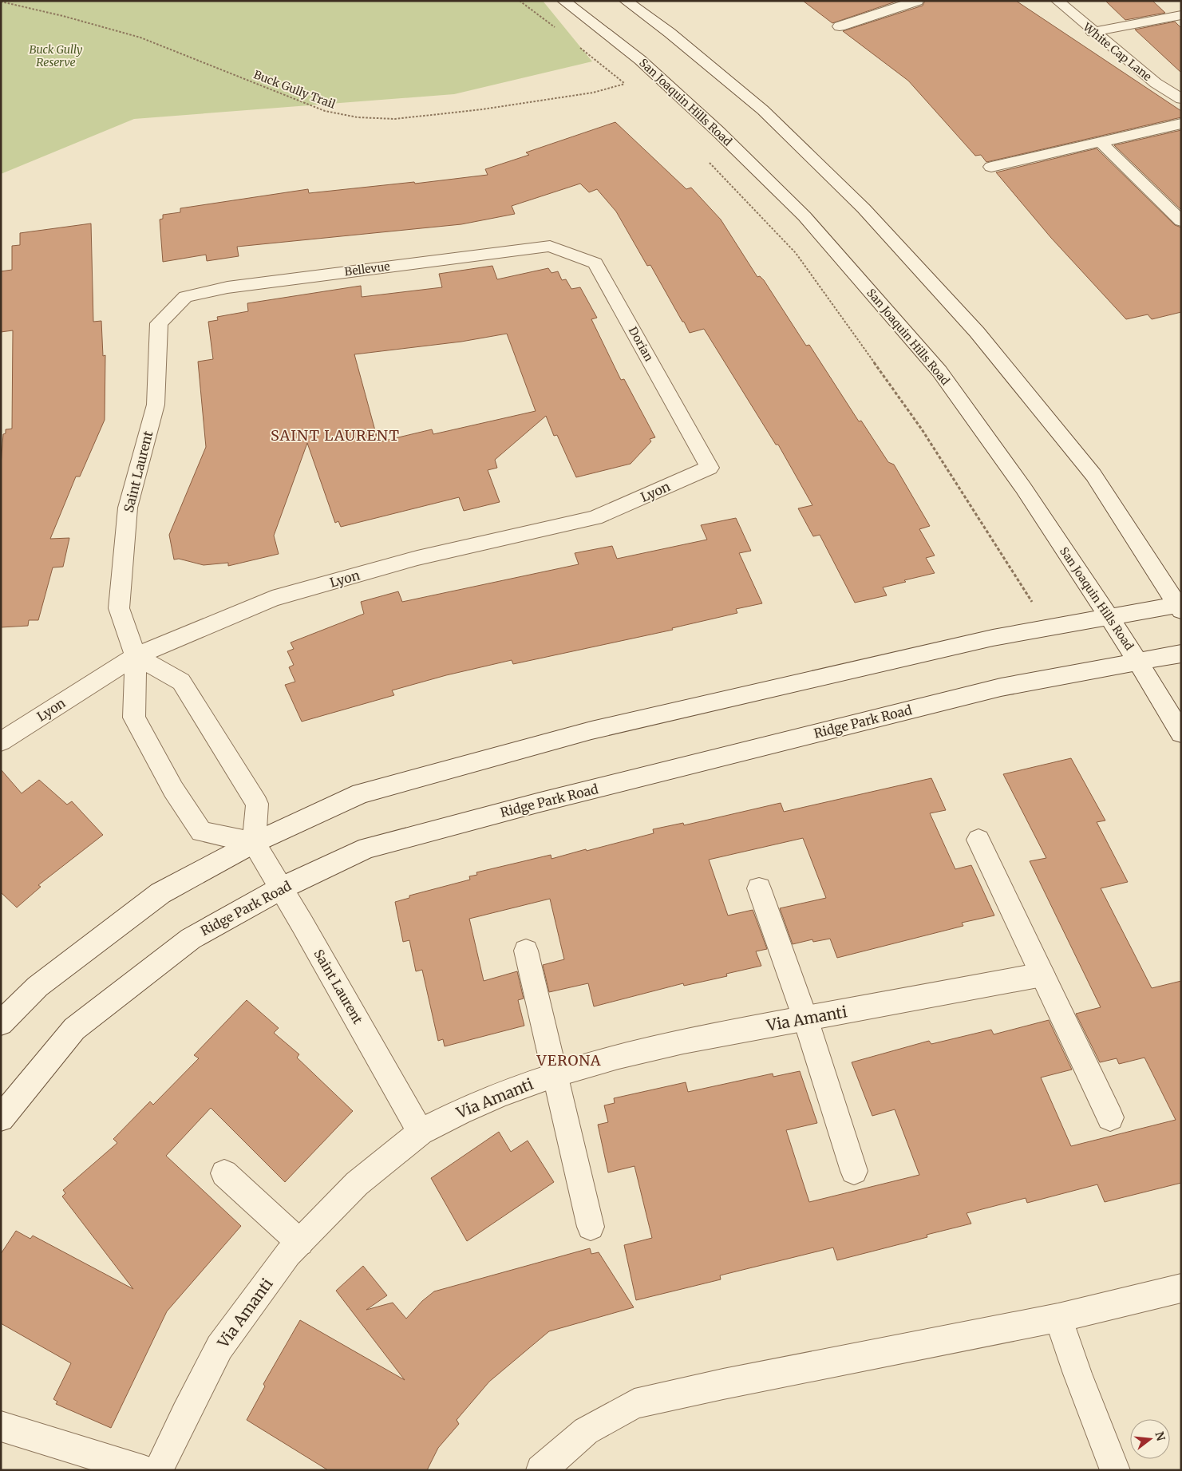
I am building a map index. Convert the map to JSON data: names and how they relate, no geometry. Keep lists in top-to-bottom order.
{
  "streets": {
    "street": [
      "White Cap Lane",
      "San Joaquin Hills Road",
      "Bellevue",
      "Dorian",
      "Saint Laurent",
      "Lyon",
      "Ridge Park Road",
      "Via Amanti"
    ],
    "path": ["Buck Gully Trail"]
  },
  "crossings": [
    ["San Joaquin Hills Road", "Ridge Park Road"],
    ["Bellevue", "Dorian"],
    ["Bellevue", "Saint Laurent"],
    ["Dorian", "Lyon"],
    ["Saint Laurent", "Lyon"],
    ["Saint Laurent", "Ridge Park Road"],
    ["Saint Laurent", "Via Amanti"]
  ],
  "districts": ["SAINT LAURENT", "VERONA"],
  "parks": ["Buck Gully Reserve"],
  "north": "right"
}
